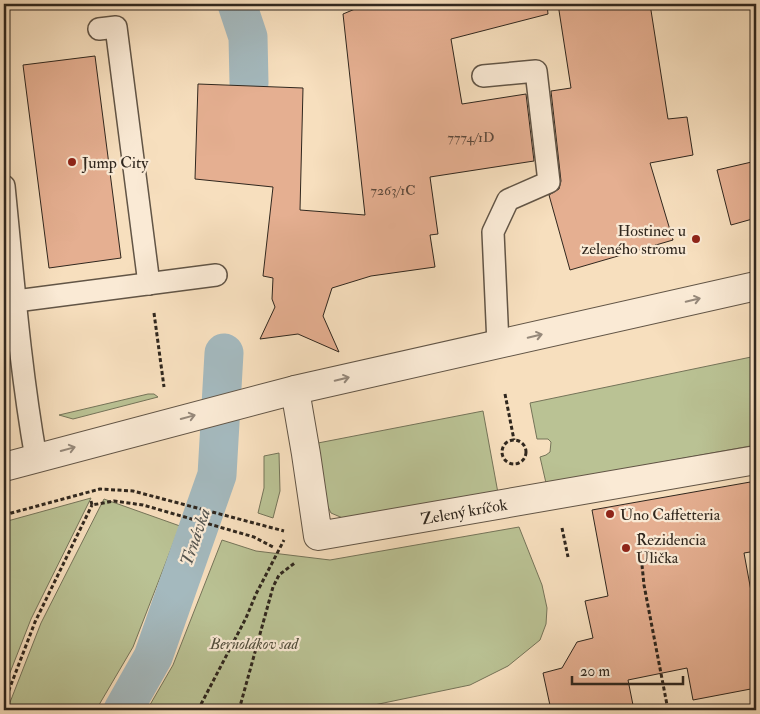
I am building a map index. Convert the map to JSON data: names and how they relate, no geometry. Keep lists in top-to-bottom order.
{
  "streets": {
    "street": ["Zelený kríčok"]
  },
  "water": ["Trnávka"],
  "parks": ["Bernolákov sad"],
  "places": [
    "Jump City",
    "Hostinec u zeleného stromu",
    "Uno Caffetteria",
    "Rezidencia Ulička"
  ],
  "house_numbers": ["7774/1D", "7263/1C"],
  "scale_bar": "20 m"
}
